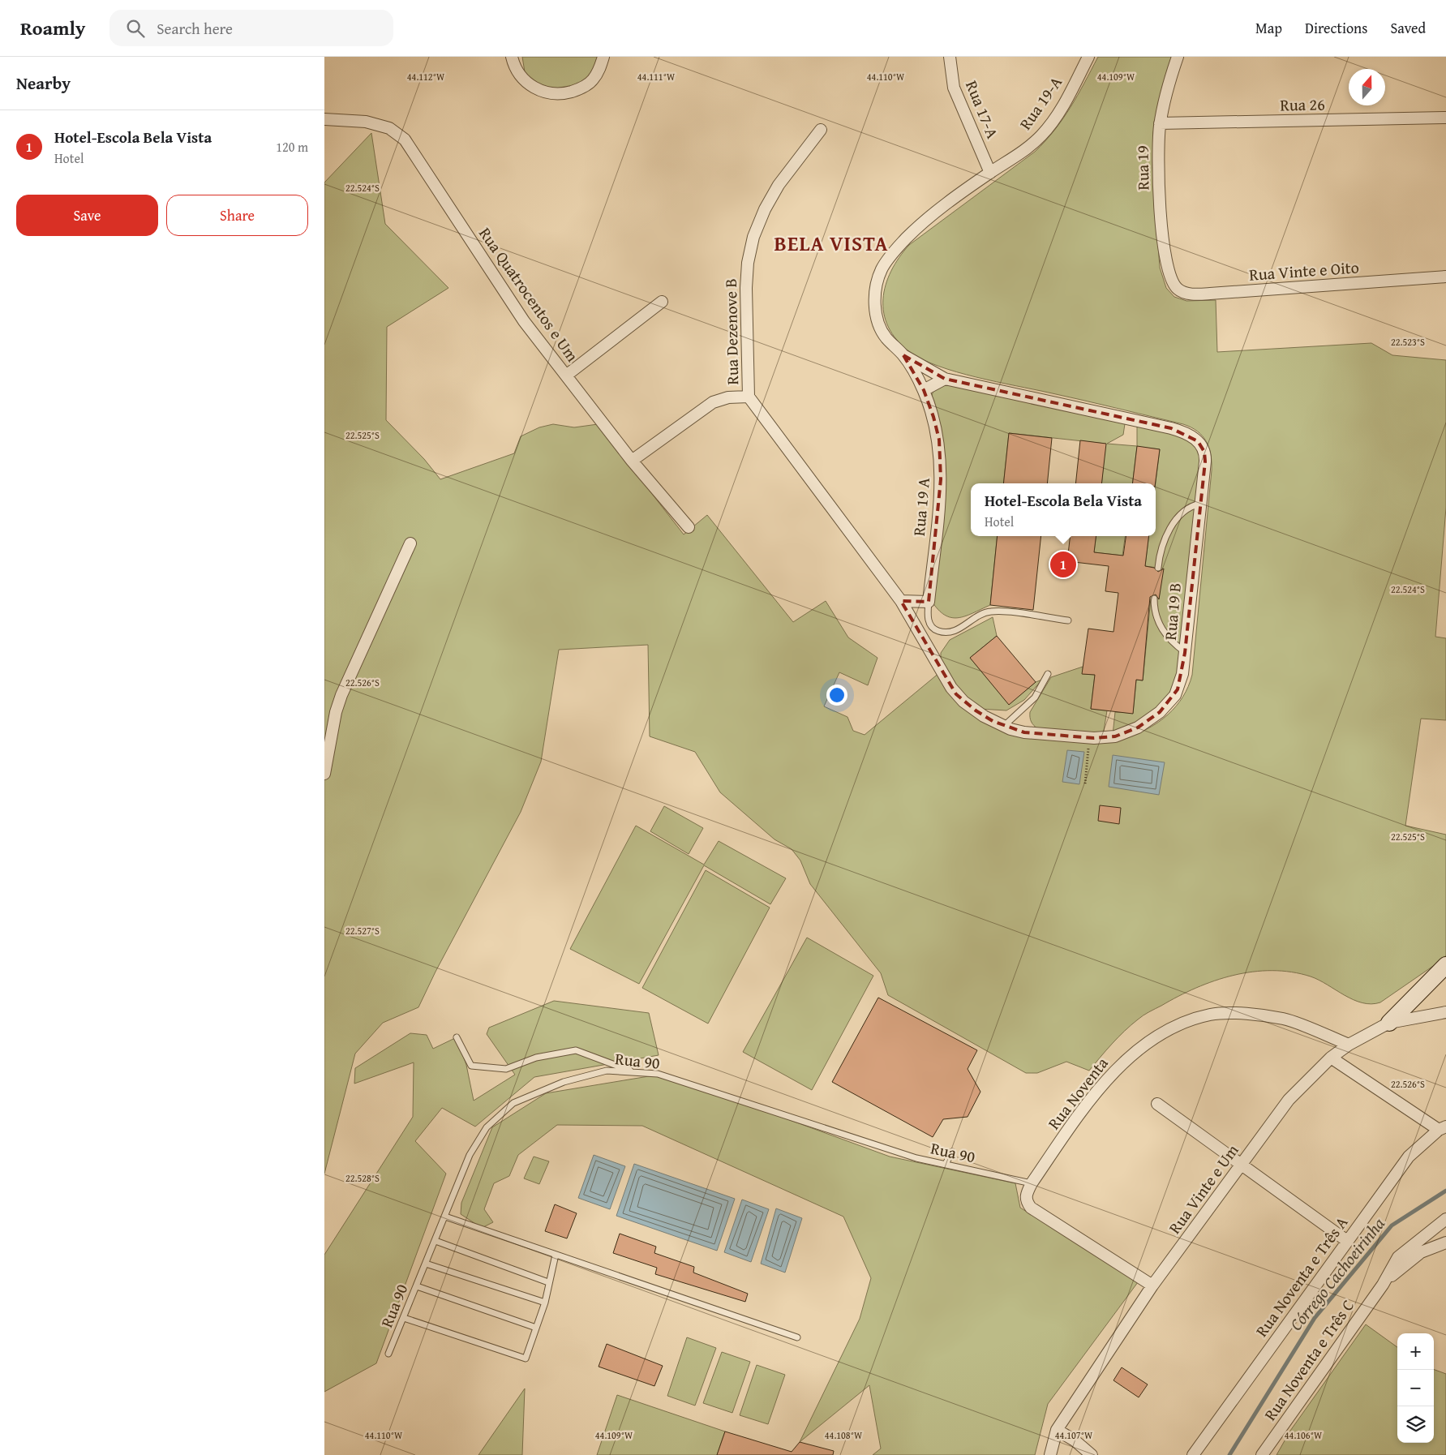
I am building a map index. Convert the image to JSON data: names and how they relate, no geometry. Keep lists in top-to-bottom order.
{
  "streets": {
    "street": [
      "Rua 19-A",
      "Rua 26",
      "Rua 17-A",
      "Rua 19",
      "Rua Vinte e Oito",
      "Rua Quatrocentos e Um",
      "Rua Dezenove B",
      "Rua 19 A",
      "Rua 19 B",
      "Rua Noventa",
      "Rua Vinte e Um",
      "Rua Noventa e Três A",
      "Rua Noventa e Três C"
    ],
    "lane": ["Rua 90"]
  },
  "crossings": [
    ["Rua 19-A", "Rua 17-A"],
    ["Rua 19-A", "Rua 19 A"],
    ["Rua 19-A", "Rua 19 B"],
    ["Rua 26", "Rua 19"],
    ["Rua 19", "Rua Vinte e Oito"],
    ["Rua Dezenove B", "Rua 19 B"],
    ["Rua 19 A", "Rua 19 B"],
    ["Rua 90", "Rua Noventa"],
    ["Rua Noventa", "Rua Vinte e Um"]
  ],
  "districts": ["BELA VISTA"],
  "water": ["Córrego Cachoeirinha"],
  "north": "top",
  "page": {
    "header": "Roamly",
    "search": "Search here",
    "nav": ["Map", "Directions", "Saved"],
    "heading": "Nearby",
    "list": [
      {
        "mark": "1",
        "name": "Hotel-Escola Bela Vista",
        "note": "Hotel",
        "value": "120 m"
      }
    ],
    "buttons": ["Save", "Share"],
    "popup": ["Hotel-Escola Bela Vista", "Hotel"],
    "pins": "1",
    "map_buttons": ["+", "−"]
  },
  "coordinates": [
    "44.112°W",
    "44.111°W",
    "44.110°W",
    "44.109°W",
    "22.524°S",
    "22.523°S",
    "22.525°S",
    "22.526°S",
    "22.527°S",
    "22.528°S",
    "44.108°W",
    "44.107°W",
    "44.106°W"
  ]
}
